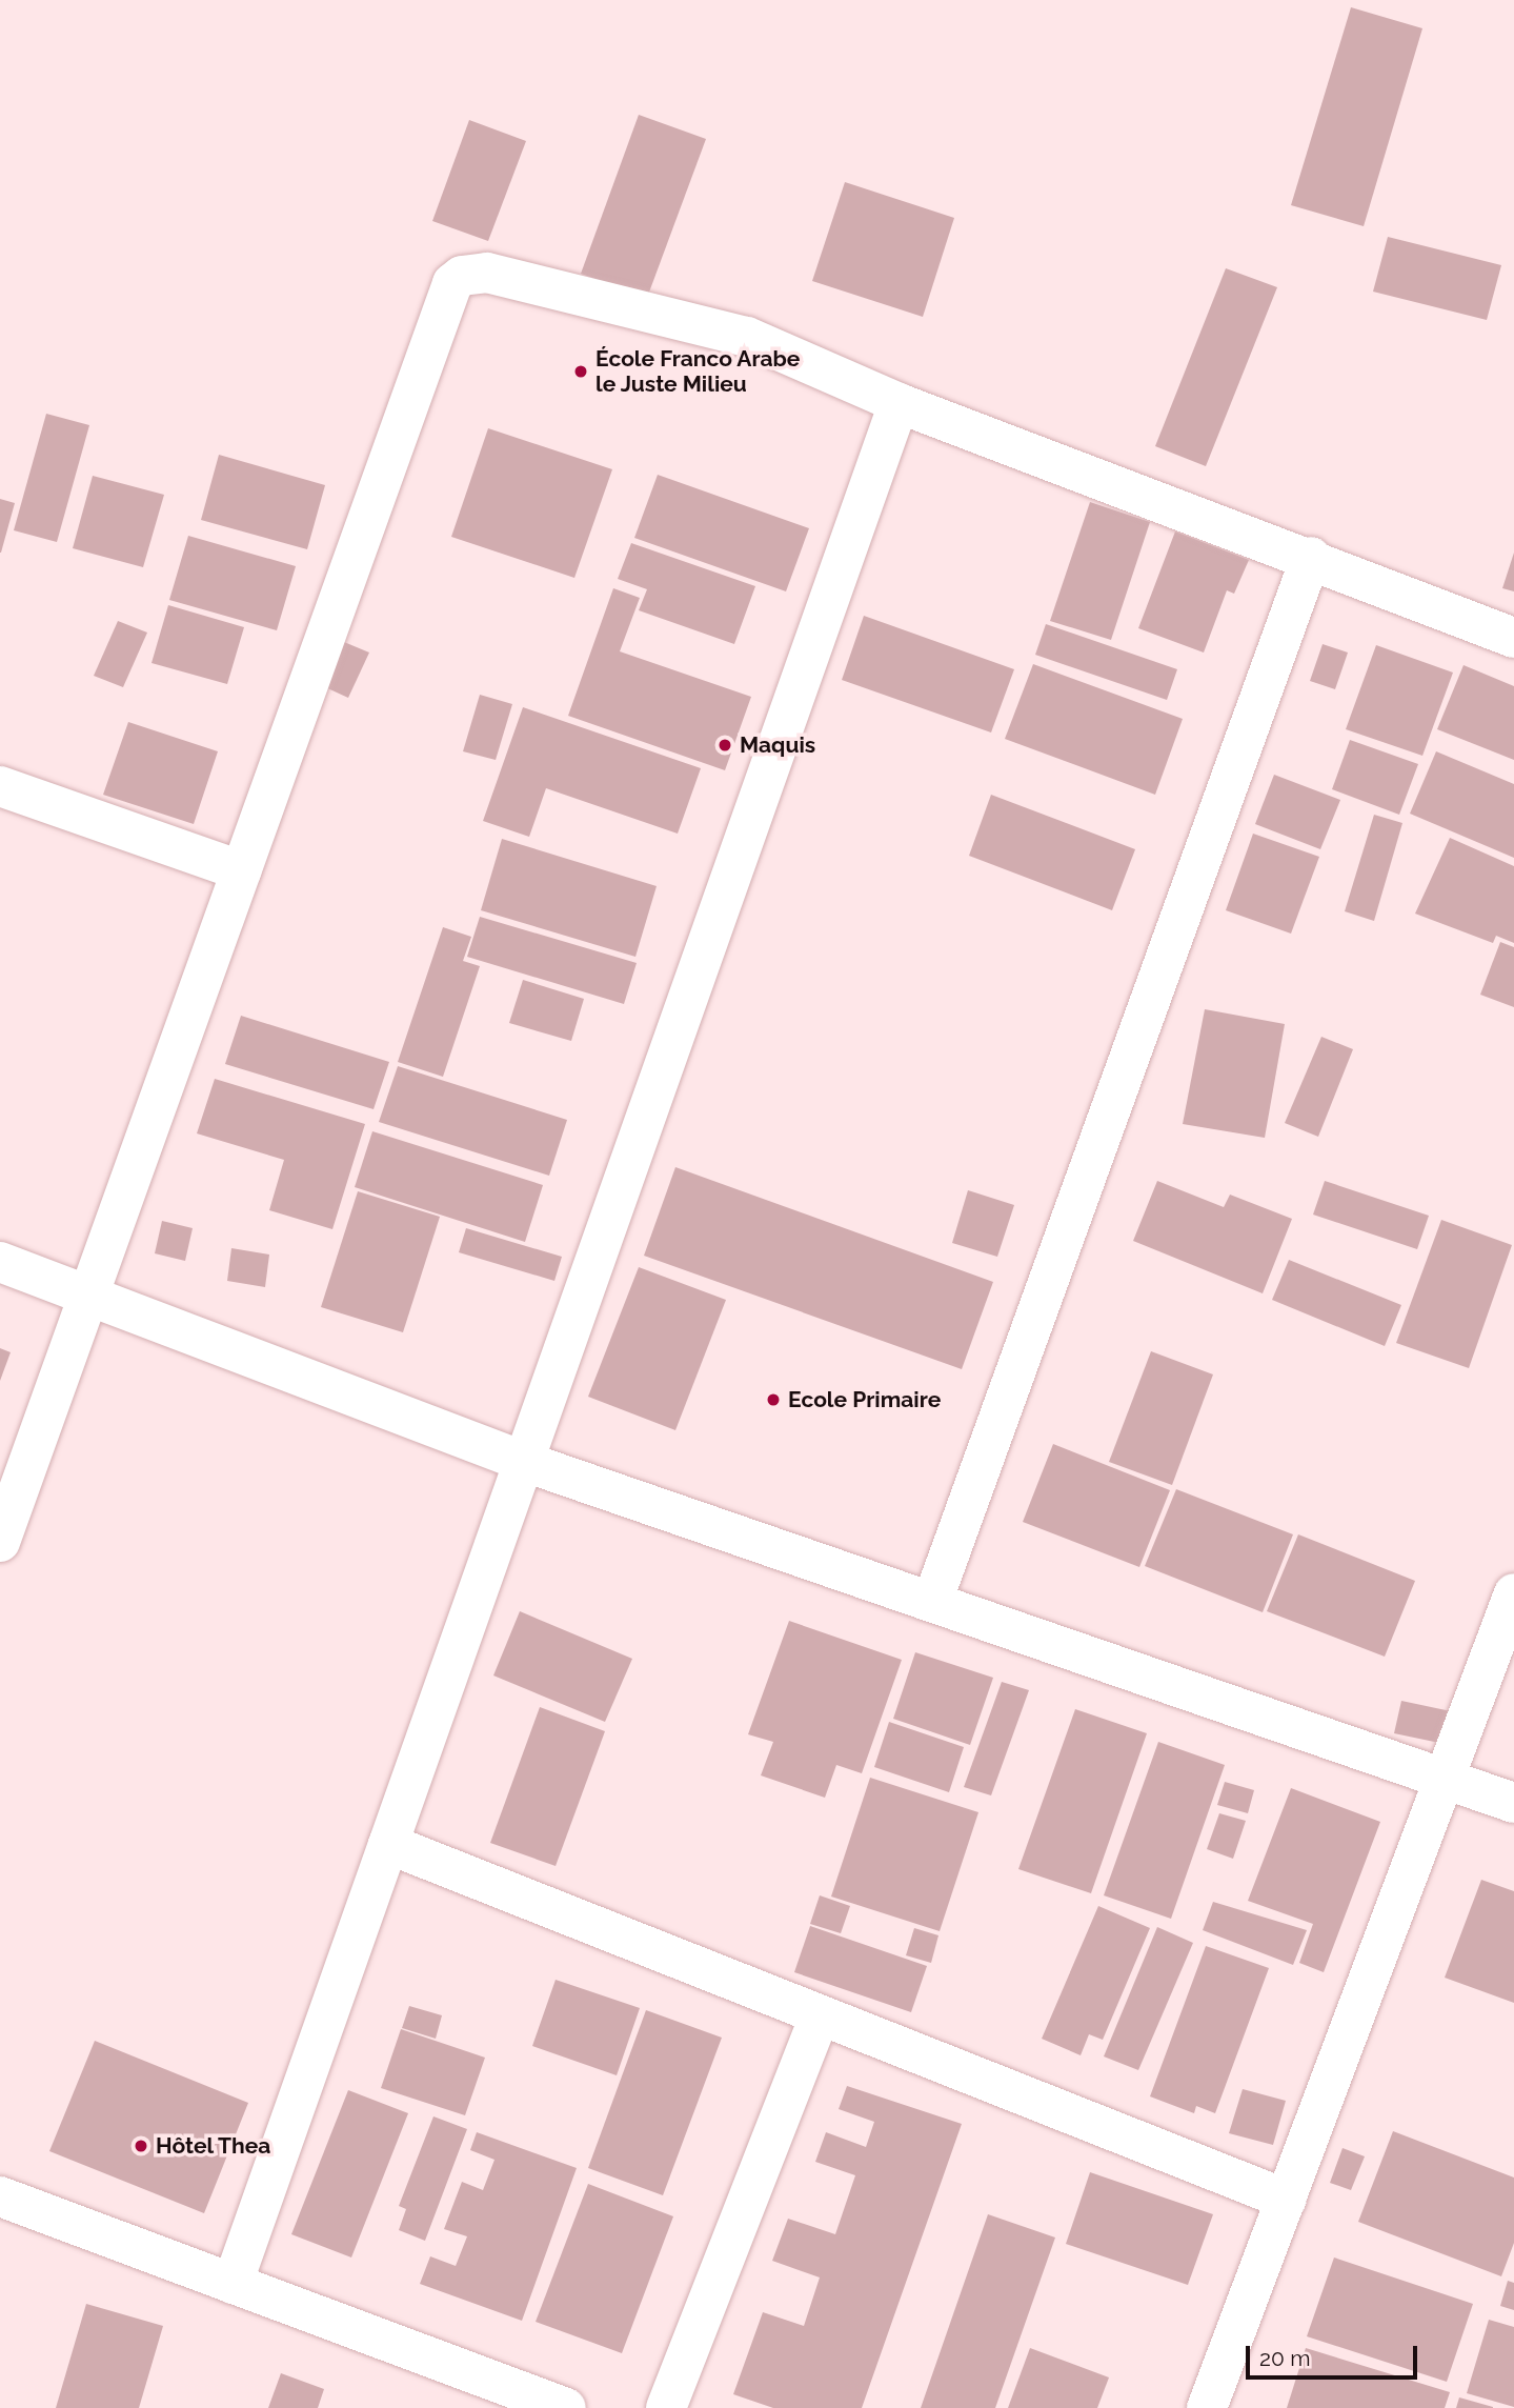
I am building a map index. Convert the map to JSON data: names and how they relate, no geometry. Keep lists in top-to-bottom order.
{
  "places": [
    "École Franco Arabe le Juste Milieu",
    "Maquis",
    "Ecole Primaire",
    "Hôtel Thea"
  ],
  "scale_bar": "20 m"
}
